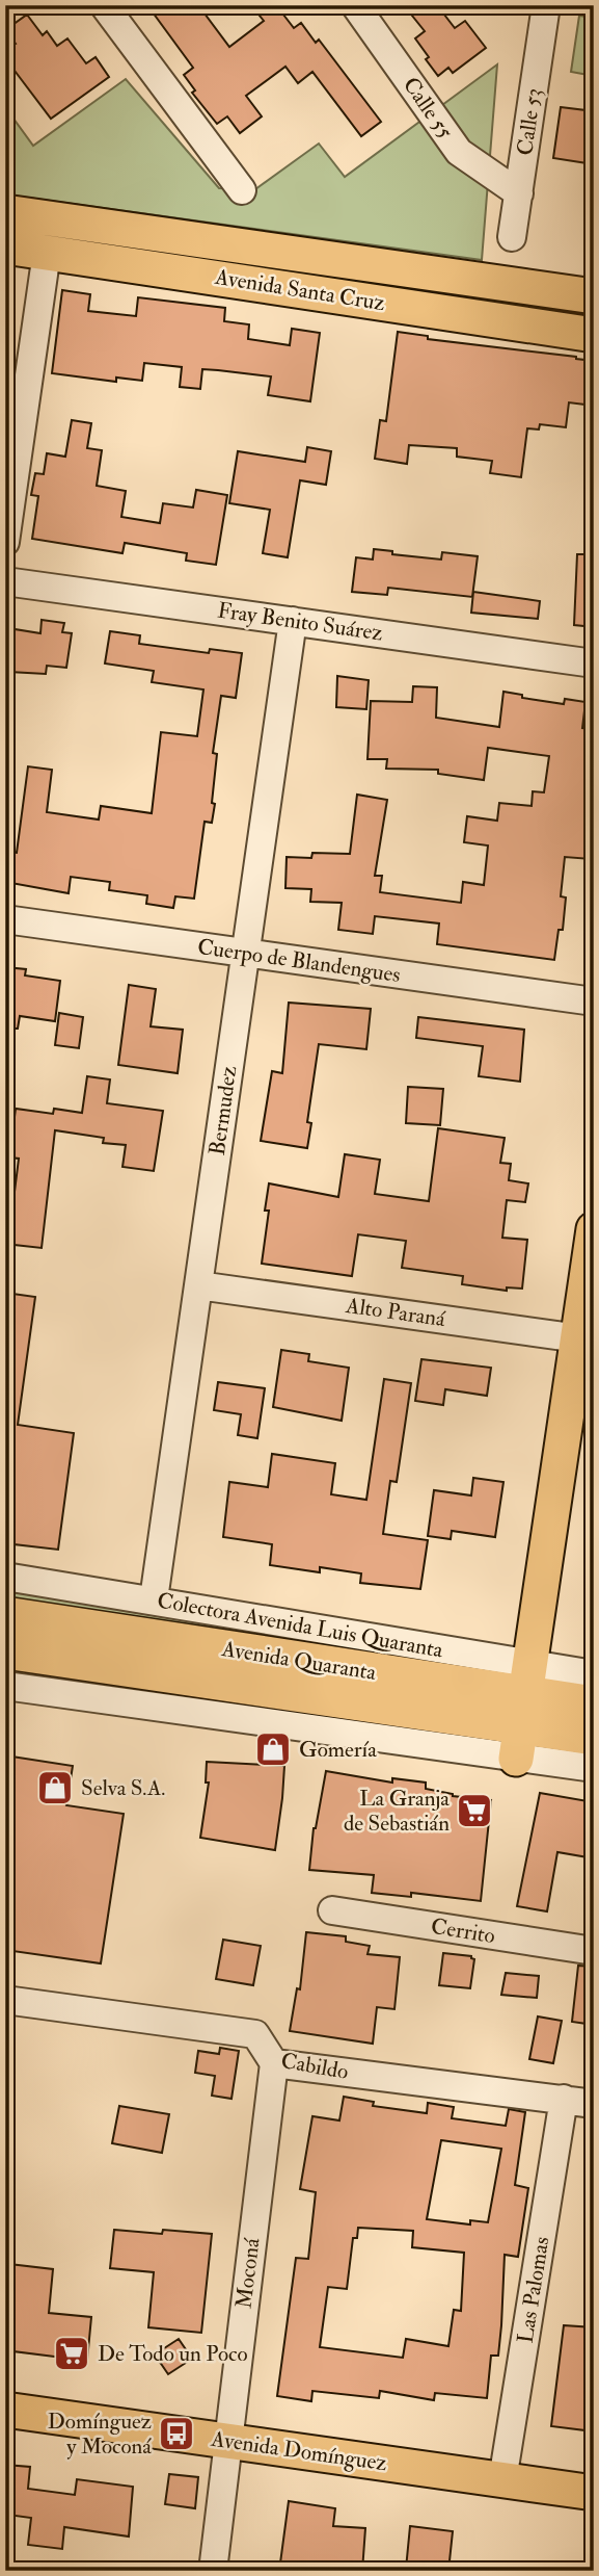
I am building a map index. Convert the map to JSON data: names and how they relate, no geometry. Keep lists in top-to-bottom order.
{
  "streets": {
    "highway": ["Avenida Quaranta"],
    "main road": ["Avenida Santa Cruz", "Avenida Domínguez"],
    "street": [
      "Calle 55",
      "Calle 53",
      "Fray Benito Suárez",
      "Cuerpo de Blandengues",
      "Bermudez",
      "Alto Paraná",
      "Colectora Avenida Luis Quaranta",
      "Cerrito",
      "Cabildo",
      "Moconá",
      "Las Palomas"
    ]
  },
  "crossings": [
    ["Calle 55", "Calle 53"],
    ["Fray Benito Suárez", "Bermudez"],
    ["Cuerpo de Blandengues", "Bermudez"],
    ["Bermudez", "Alto Paraná"],
    ["Bermudez", "Colectora Avenida Luis Quaranta"],
    ["Colectora Avenida Luis Quaranta", "Avenida Quaranta"],
    ["Cabildo", "Moconá"],
    ["Cabildo", "Las Palomas"],
    ["Moconá", "Avenida Domínguez"],
    ["Las Palomas", "Avenida Domínguez"]
  ],
  "places": {
    "shop": ["Gomería", "Selva S.A."],
    "supermarket": ["La Granja de Sebastián", "De Todo un Poco"],
    "bus stop": ["Domínguez y Moconá"]
  }
}
